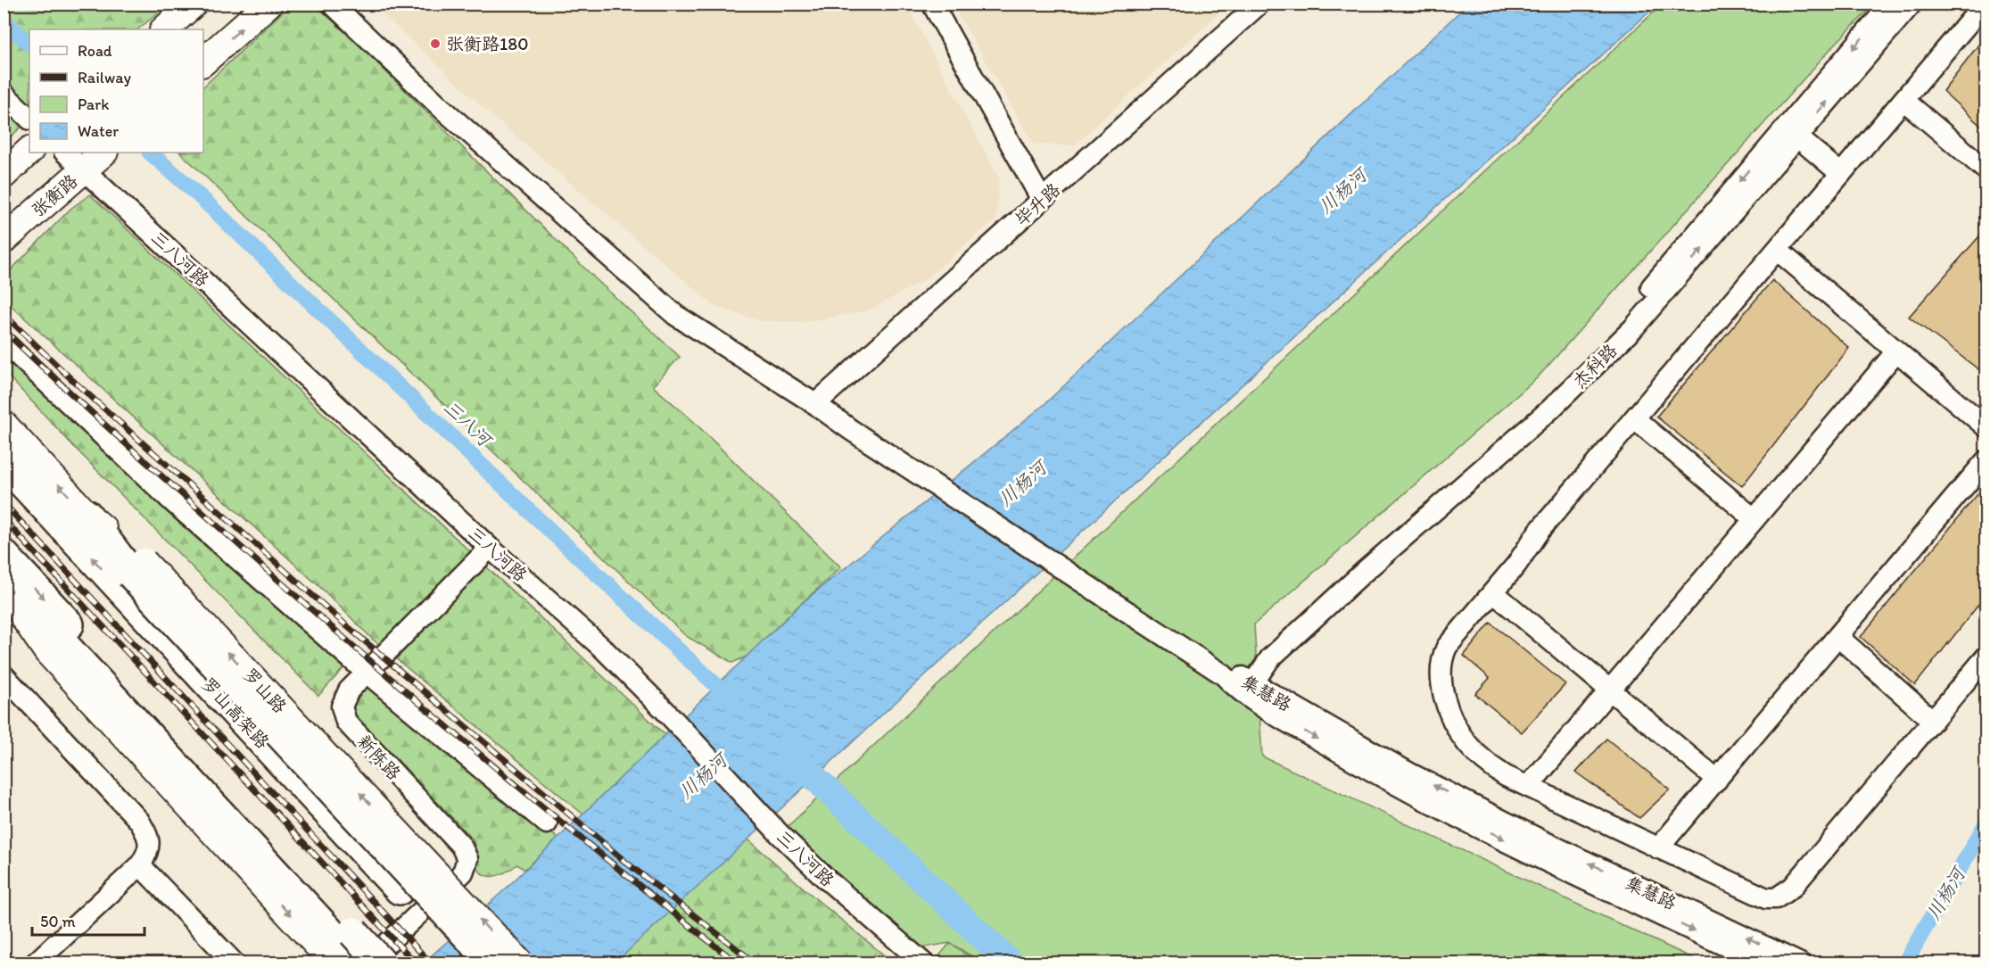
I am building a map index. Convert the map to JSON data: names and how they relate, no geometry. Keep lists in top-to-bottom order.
{
  "streets": {
    "highway": ["罗山高架路"],
    "main road": ["张衡路", "罗山路"],
    "street": [
      "毕升路",
      "三八河路",
      "杰科路",
      "集慧路",
      "新陈路"
    ]
  },
  "crossings": [
    ["张衡路", "三八河路"],
    ["毕升路", "集慧路"],
    ["三八河路", "新陈路"],
    ["杰科路", "集慧路"]
  ],
  "water": ["川杨河", "三八河"],
  "places": ["张衡路180"],
  "legend": [
    "Road",
    "Railway",
    "Park",
    "Water"
  ],
  "scale_bar": "50 m"
}
